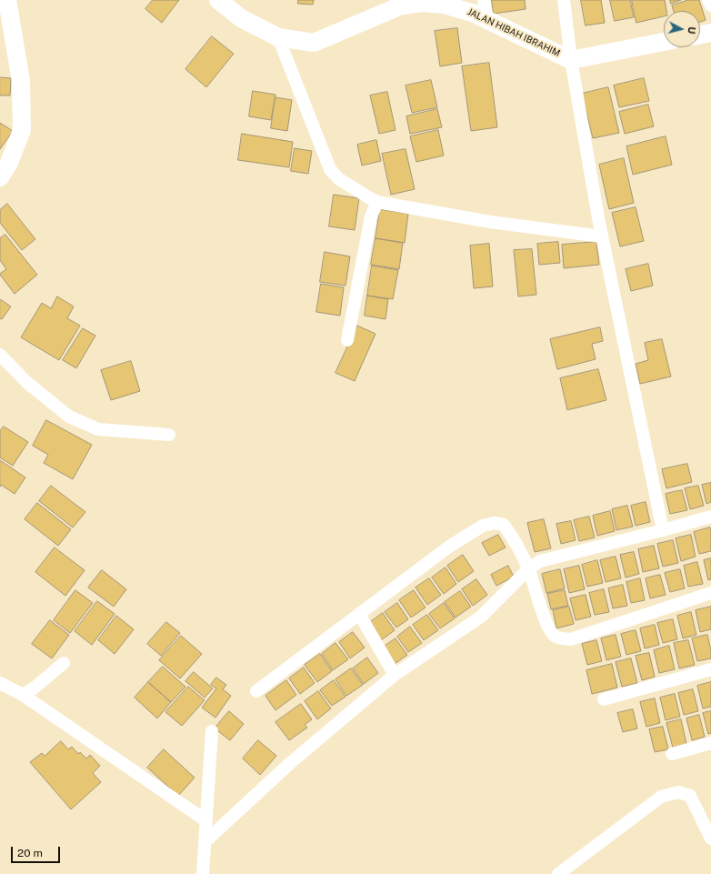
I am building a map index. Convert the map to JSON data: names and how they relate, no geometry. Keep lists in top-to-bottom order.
{
  "streets": {
    "street": ["JALAN HIBAH IBRAHIM"]
  },
  "scale_bar": "20 m",
  "north": "right"
}
